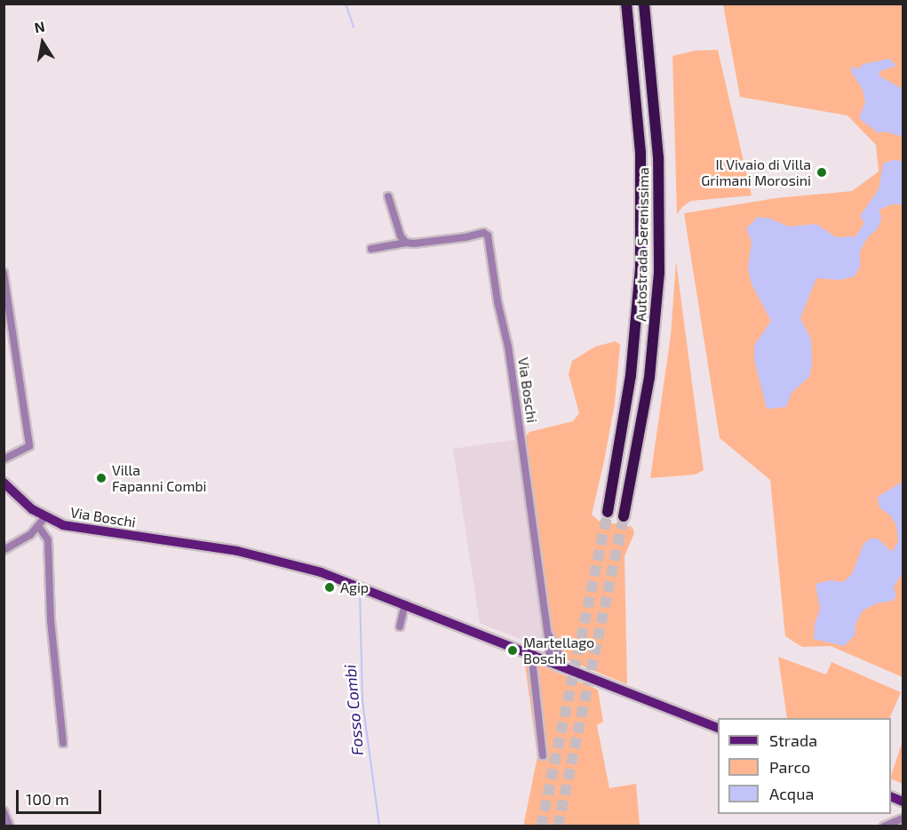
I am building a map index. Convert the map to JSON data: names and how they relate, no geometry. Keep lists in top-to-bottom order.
{
  "streets": {
    "highway": ["Autostrada Serenissima"],
    "main road": ["Via Boschi"]
  },
  "water": ["Fosso Combi"],
  "places": [
    "Il Vivaio di Villa Grimani Morosini",
    "Villa Fapanni Combi",
    "Agip",
    "Martellago Boschi"
  ],
  "legend": ["Strada", "Parco", "Acqua"],
  "scale_bar": "100 m",
  "north": "top"
}
